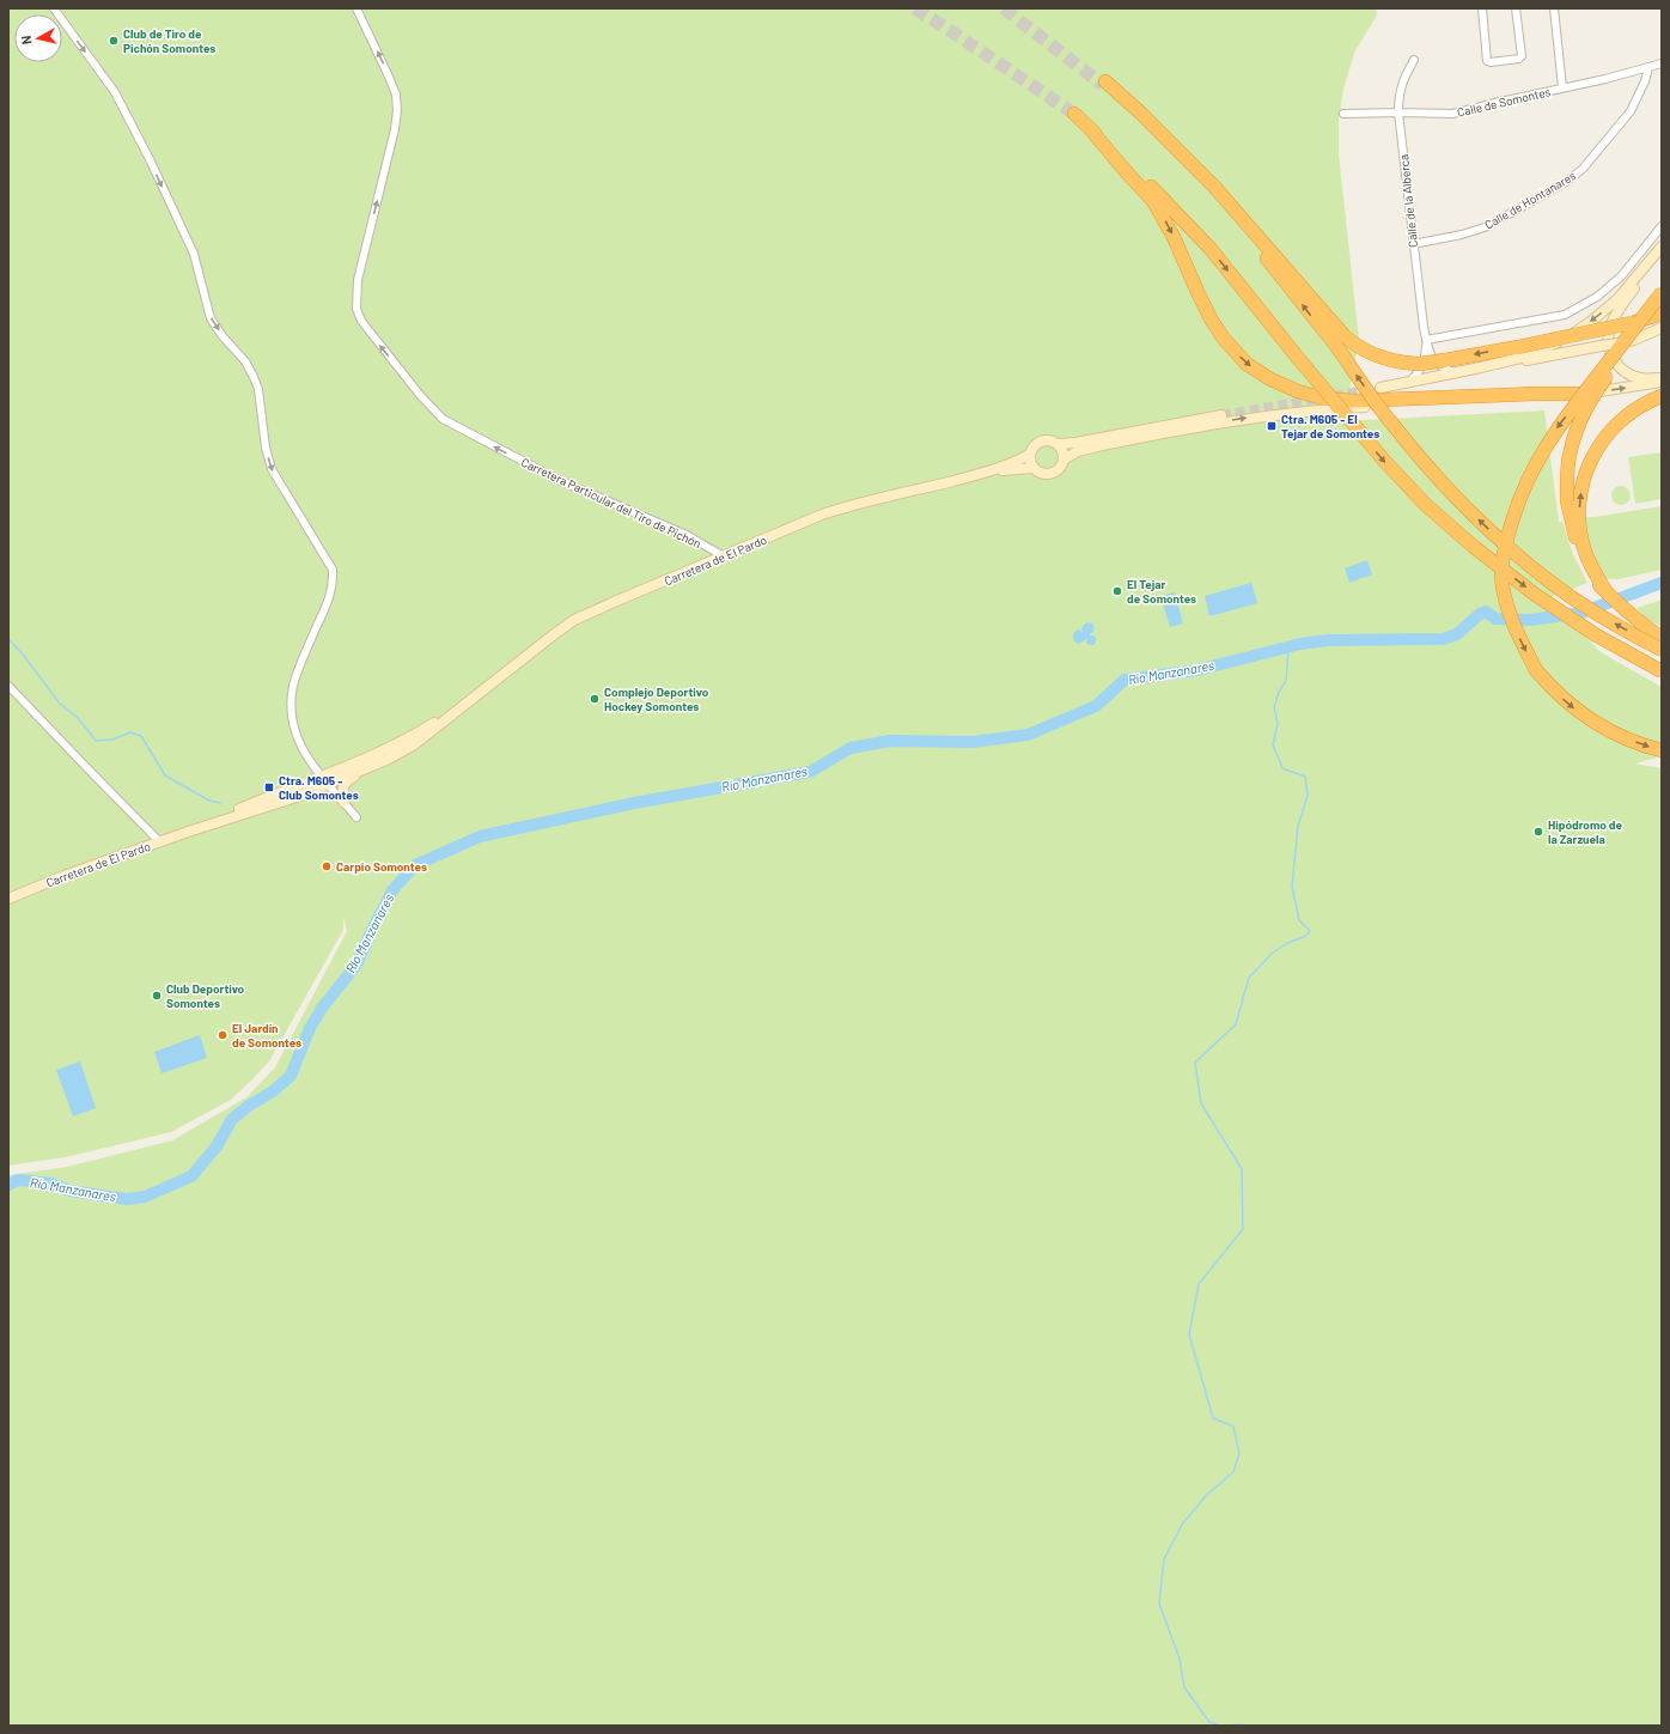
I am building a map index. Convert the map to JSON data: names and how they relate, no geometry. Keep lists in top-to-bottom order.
{
  "streets": {
    "street": [
      "Calle de Somontes",
      "Calle de Hontanares",
      "Calle de la Alberca",
      "Carretera Particular del Tiro de Pichón",
      "Carretera de El Pardo"
    ]
  },
  "crossings": [
    ["Calle de Somontes", "Calle de Hontanares"],
    ["Calle de Somontes", "Calle de la Alberca"],
    ["Calle de Hontanares", "Calle de la Alberca"],
    ["Carretera Particular del Tiro de Pichón", "Carretera de El Pardo"]
  ],
  "one_way": ["Carretera Particular del Tiro de Pichón"],
  "water": ["Río Manzanares"],
  "places": {
    "other": [
      "Club de Tiro de Pichón Somontes",
      "El Tejar de Somontes",
      "Complejo Deportivo Hockey Somontes",
      "Hipódromo de la Zarzuela",
      "Carpio Somontes",
      "Club Deportivo Somontes",
      "El Jardín de Somontes"
    ],
    "transit": ["Ctra. M605 - El Tejar de Somontes", "Ctra. M605 - Club Somontes"]
  },
  "north": "left"
}
